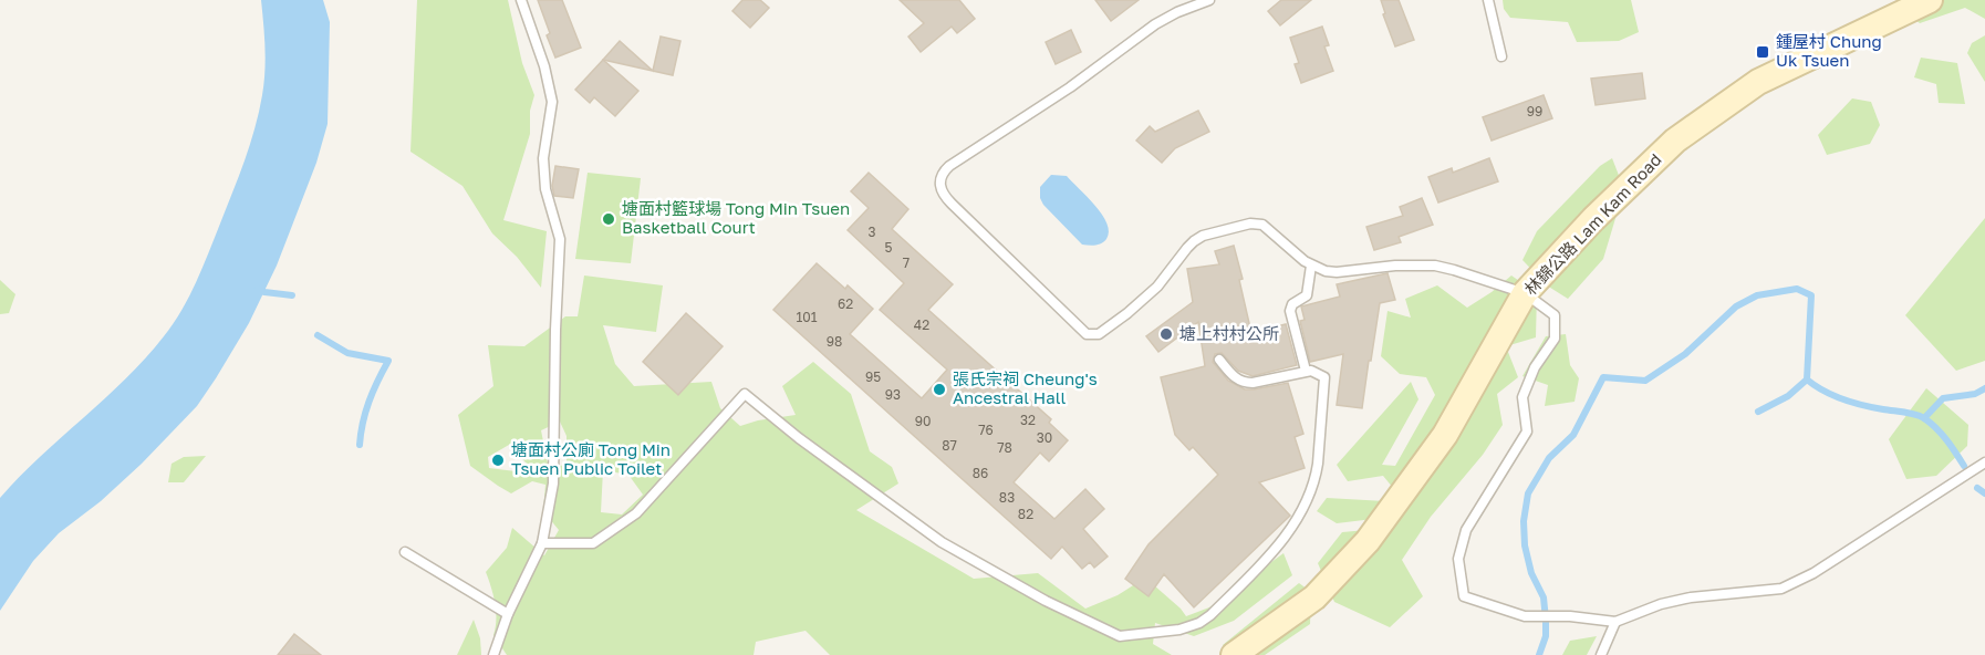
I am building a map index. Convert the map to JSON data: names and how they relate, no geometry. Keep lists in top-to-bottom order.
{
  "streets": {
    "main road": ["林錦公路 Lam Kam Road"]
  },
  "places": {
    "transit": ["鍾屋村 Chung Uk Tsuen"],
    "other": [
      "塘面村籃球場 Tong Min Tsuen Basketball Court",
      "塘上村村公所",
      "張氏宗祠 Cheung's Ancestral Hall",
      "塘面村公廁 Tong Min Tsuen Public Toilet"
    ]
  },
  "house_numbers": [
    "99",
    "3",
    "5",
    "7",
    "62",
    "101",
    "42",
    "98",
    "95",
    "93",
    "32",
    "90",
    "76",
    "30",
    "87",
    "78",
    "86",
    "83",
    "82"
  ]
}
